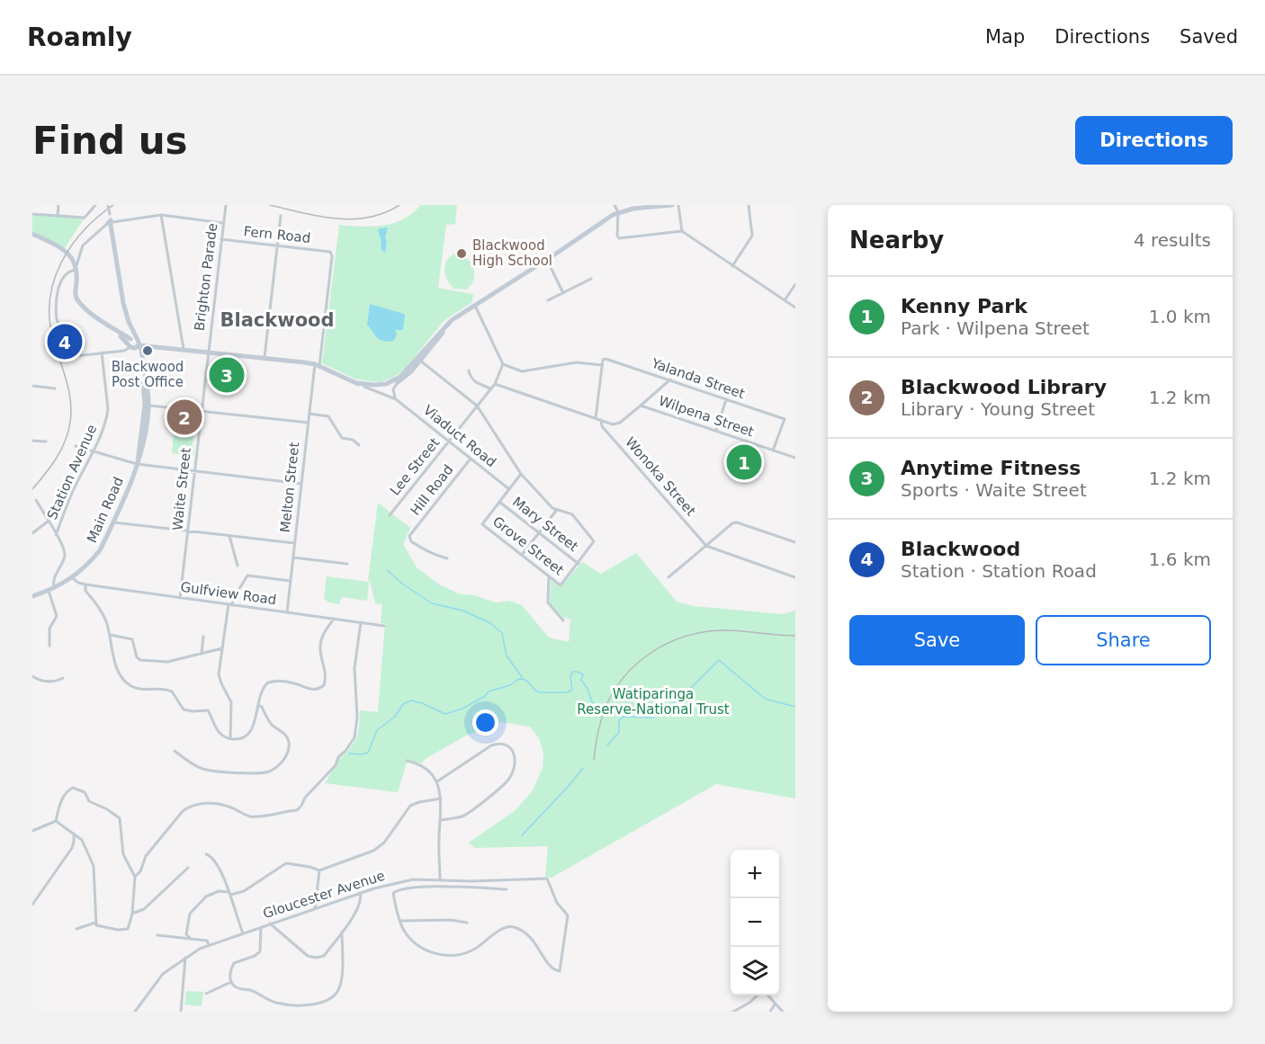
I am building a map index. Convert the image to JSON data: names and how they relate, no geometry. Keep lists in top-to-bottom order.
{
  "streets": {
    "main road": ["Main Road"],
    "street": [
      "Fern Road",
      "Brighton Parade",
      "Yalanda Street",
      "Wilpena Street",
      "Viaduct Road",
      "Lee Street",
      "Station Avenue",
      "Wonoka Street",
      "Melton Street",
      "Waite Street",
      "Hill Road",
      "Mary Street",
      "Grove Street",
      "Gulfview Road",
      "Gloucester Avenue"
    ]
  },
  "crossings": [
    ["Fern Road", "Brighton Parade"],
    ["Fern Road", "Melton Street"],
    ["Brighton Parade", "Waite Street"],
    ["Yalanda Street", "Wilpena Street"],
    ["Wilpena Street", "Wonoka Street"],
    ["Viaduct Road", "Lee Street"],
    ["Viaduct Road", "Hill Road"],
    ["Melton Street", "Gulfview Road"],
    ["Waite Street", "Gulfview Road"],
    ["Main Road", "Gulfview Road"],
    ["Mary Street", "Grove Street"]
  ],
  "districts": ["Blackwood"],
  "parks": ["Watiparinga Reserve-National Trust"],
  "places": ["Blackwood High School", "Blackwood Post Office"],
  "page": {
    "header": "Roamly",
    "nav": ["Map", "Directions", "Saved"],
    "buttons": [
      "Directions",
      ["Save", "Share"]
    ],
    "title": "Find us",
    "heading": ["Nearby", "4 results"],
    "list": [
      {
        "mark": "1",
        "name": "Kenny Park",
        "note": "Park · Wilpena Street",
        "value": "1.0 km"
      },
      {
        "mark": "2",
        "name": "Blackwood Library",
        "note": "Library · Young Street",
        "value": "1.2 km"
      },
      {
        "mark": "3",
        "name": "Anytime Fitness",
        "note": "Sports · Waite Street",
        "value": "1.2 km"
      },
      {
        "mark": "4",
        "name": "Blackwood",
        "note": "Station · Station Road",
        "value": "1.6 km"
      }
    ],
    "pins": [
      "4",
      "3",
      "2",
      "1"
    ],
    "map_buttons": ["+", "−"]
  }
}
